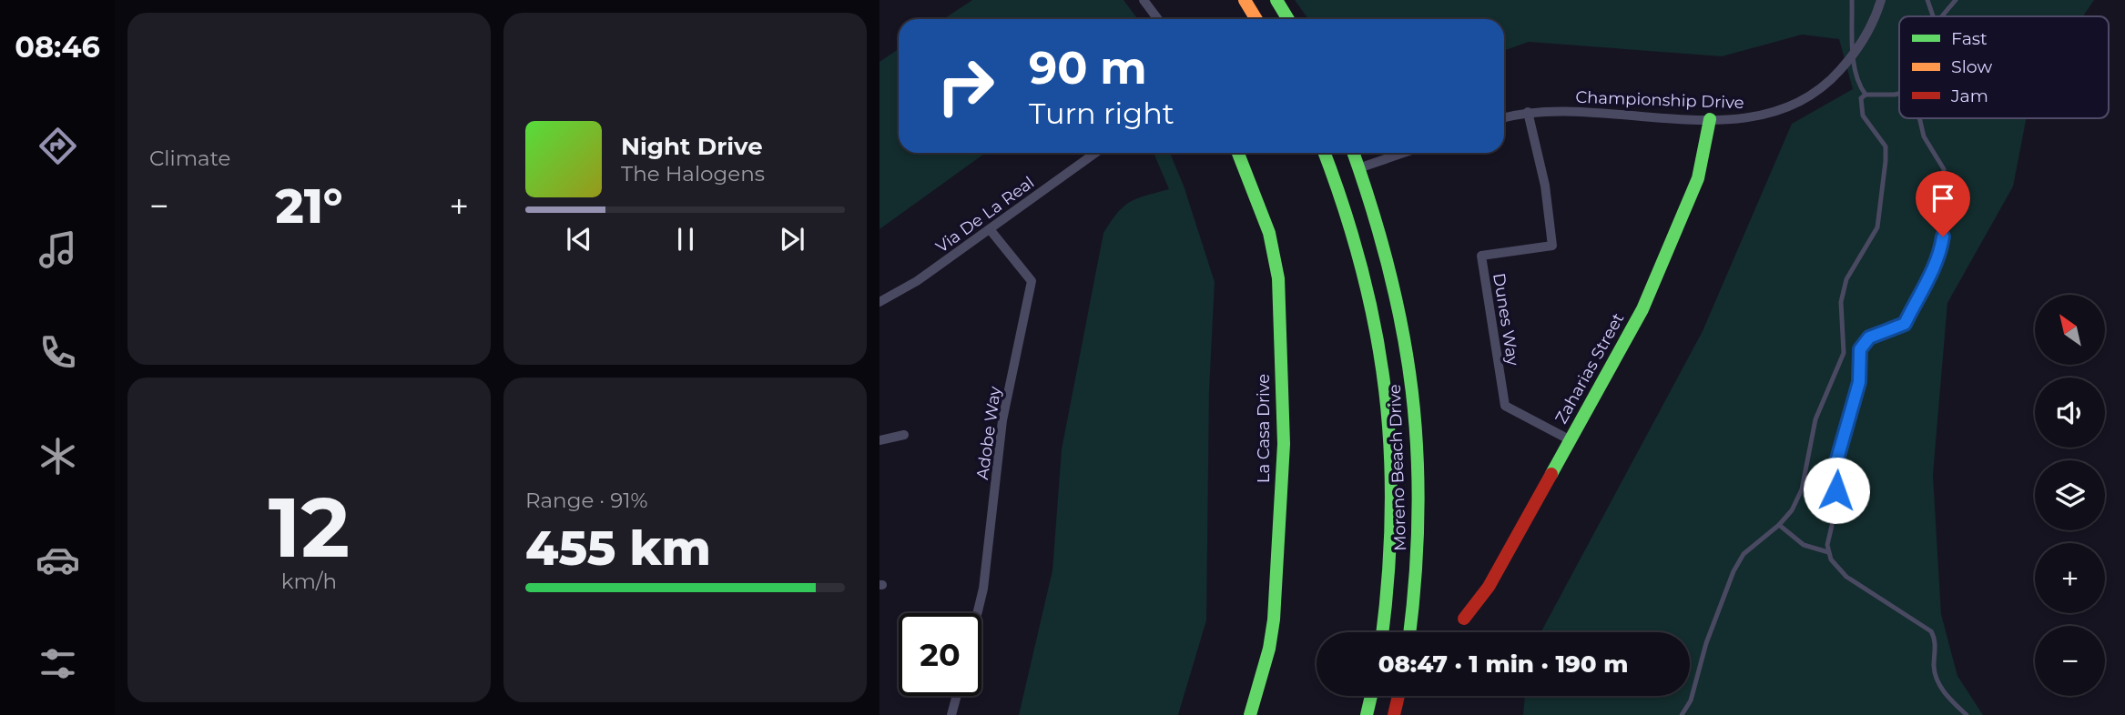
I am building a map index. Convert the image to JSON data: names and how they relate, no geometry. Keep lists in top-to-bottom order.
{
  "streets": {
    "main road": ["Zaharias Street", "La Casa Drive", "Moreno Beach Drive"],
    "street": [
      "Championship Drive",
      "Via De La Real",
      "Dunes Way",
      "Adobe Way"
    ]
  },
  "crossings": [
    ["Championship Drive", "Dunes Way"],
    ["Championship Drive", "Zaharias Street"],
    ["Via De La Real", "Adobe Way"],
    ["Dunes Way", "Zaharias Street"]
  ],
  "legend": ["Fast", "Slow", "Jam"],
  "north": "top left",
  "page": {
    "tabs": "08:46",
    "tile": [
      "Climate",
      ["12", "km/h"],
      ["Range · 91%", "455 km"]
    ],
    "turn": ["90 m", "Turn right"],
    "song": ["Night Drive", "The Halogens"],
    "heat": ["−", "21°", "+"],
    "map_buttons": ["+", "−"],
    "limit": "20",
    "trip": "08:47 · 1 min · 190 m"
  }
}
